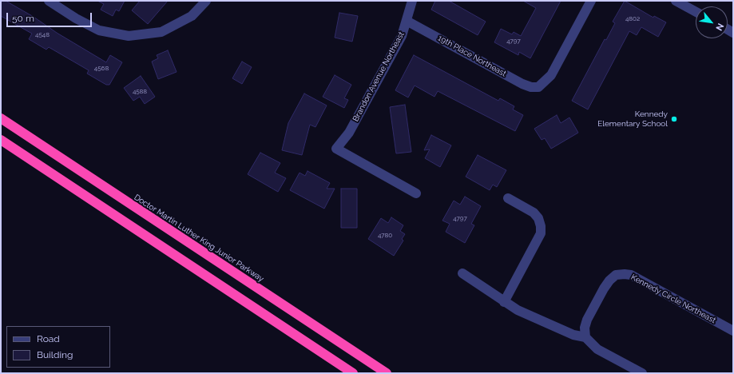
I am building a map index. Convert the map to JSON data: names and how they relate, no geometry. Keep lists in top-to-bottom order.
{
  "streets": {
    "highway": ["Doctor Martin Luther King Junior Parkway"],
    "street": ["19th Place Northeast", "Brandon Avenue Northeast", "Kennedy Circle Northeast"]
  },
  "crossings": [
    ["19th Place Northeast", "Brandon Avenue Northeast"]
  ],
  "places": ["Kennedy Elementary School"],
  "house_numbers": [
    "4802",
    "4548",
    "4797",
    "4568",
    "4588",
    "4797",
    "4780"
  ],
  "legend": ["Road", "Building"],
  "scale_bar": "50 m",
  "north": "bottom right"
}
